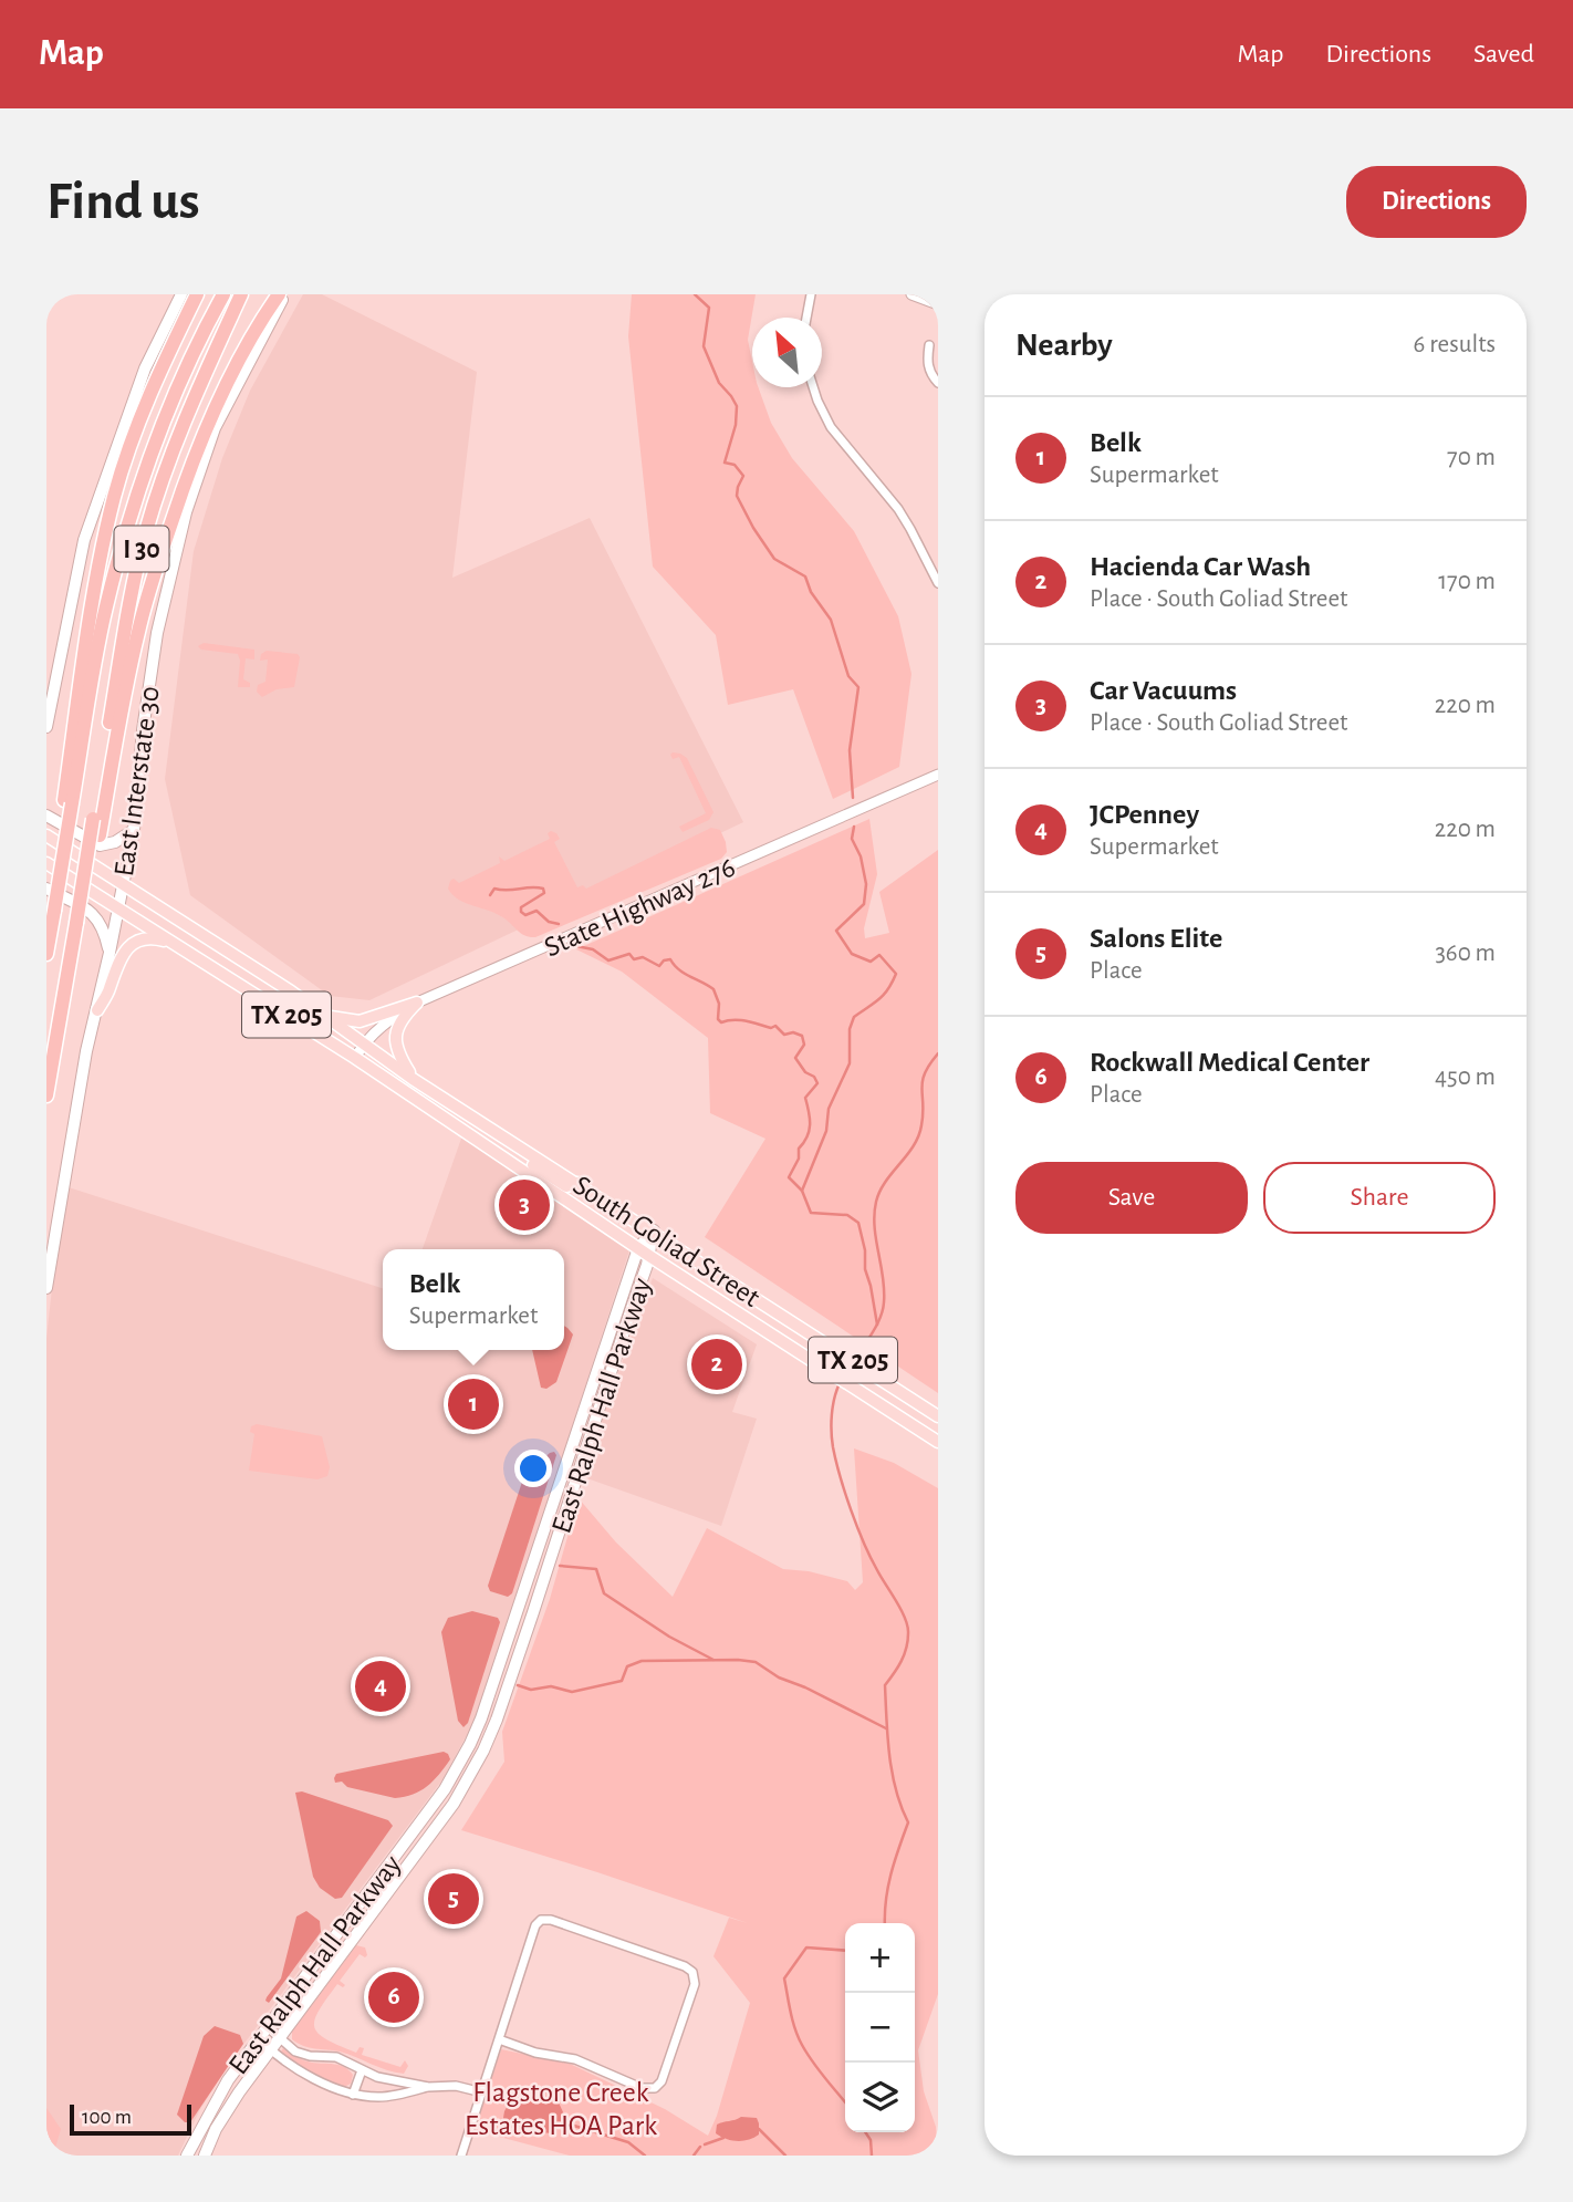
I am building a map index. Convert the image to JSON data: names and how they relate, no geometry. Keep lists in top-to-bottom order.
{
  "streets": {
    "highway": ["I 30"],
    "main road": [
      "East Interstate 30",
      "TX 205",
      "South Goliad Street",
      "East Ralph Hall Parkway"
    ],
    "street": ["State Highway 276"]
  },
  "crossings": [
    ["East Interstate 30", "South Goliad Street"],
    ["State Highway 276", "South Goliad Street"],
    ["South Goliad Street", "East Ralph Hall Parkway"]
  ],
  "parks": ["Flagstone Creek Estates HOA Park"],
  "scale_bar": "100 m",
  "north": "top left",
  "page": {
    "header": "Map",
    "nav": ["Map", "Directions", "Saved"],
    "buttons": [
      "Directions",
      ["Save", "Share"]
    ],
    "title": "Find us",
    "heading": ["Nearby", "6 results"],
    "list": [
      {
        "mark": "1",
        "name": "Belk",
        "note": "Supermarket",
        "value": "70 m"
      },
      {
        "mark": "2",
        "name": "Hacienda Car Wash",
        "note": "Place · South Goliad Street",
        "value": "170 m"
      },
      {
        "mark": "3",
        "name": "Car Vacuums",
        "note": "Place · South Goliad Street",
        "value": "220 m"
      },
      {
        "mark": "4",
        "name": "JCPenney",
        "note": "Supermarket",
        "value": "220 m"
      },
      {
        "mark": "5",
        "name": "Salons Elite",
        "note": "Place",
        "value": "360 m"
      },
      {
        "mark": "6",
        "name": "Rockwall Medical Center",
        "note": "Place",
        "value": "450 m"
      }
    ],
    "pins": [
      "3",
      "2",
      "1",
      "4",
      "5",
      "6"
    ],
    "popup": ["Belk", "Supermarket"],
    "map_buttons": ["+", "−"],
    "scale": "100 m"
  }
}
